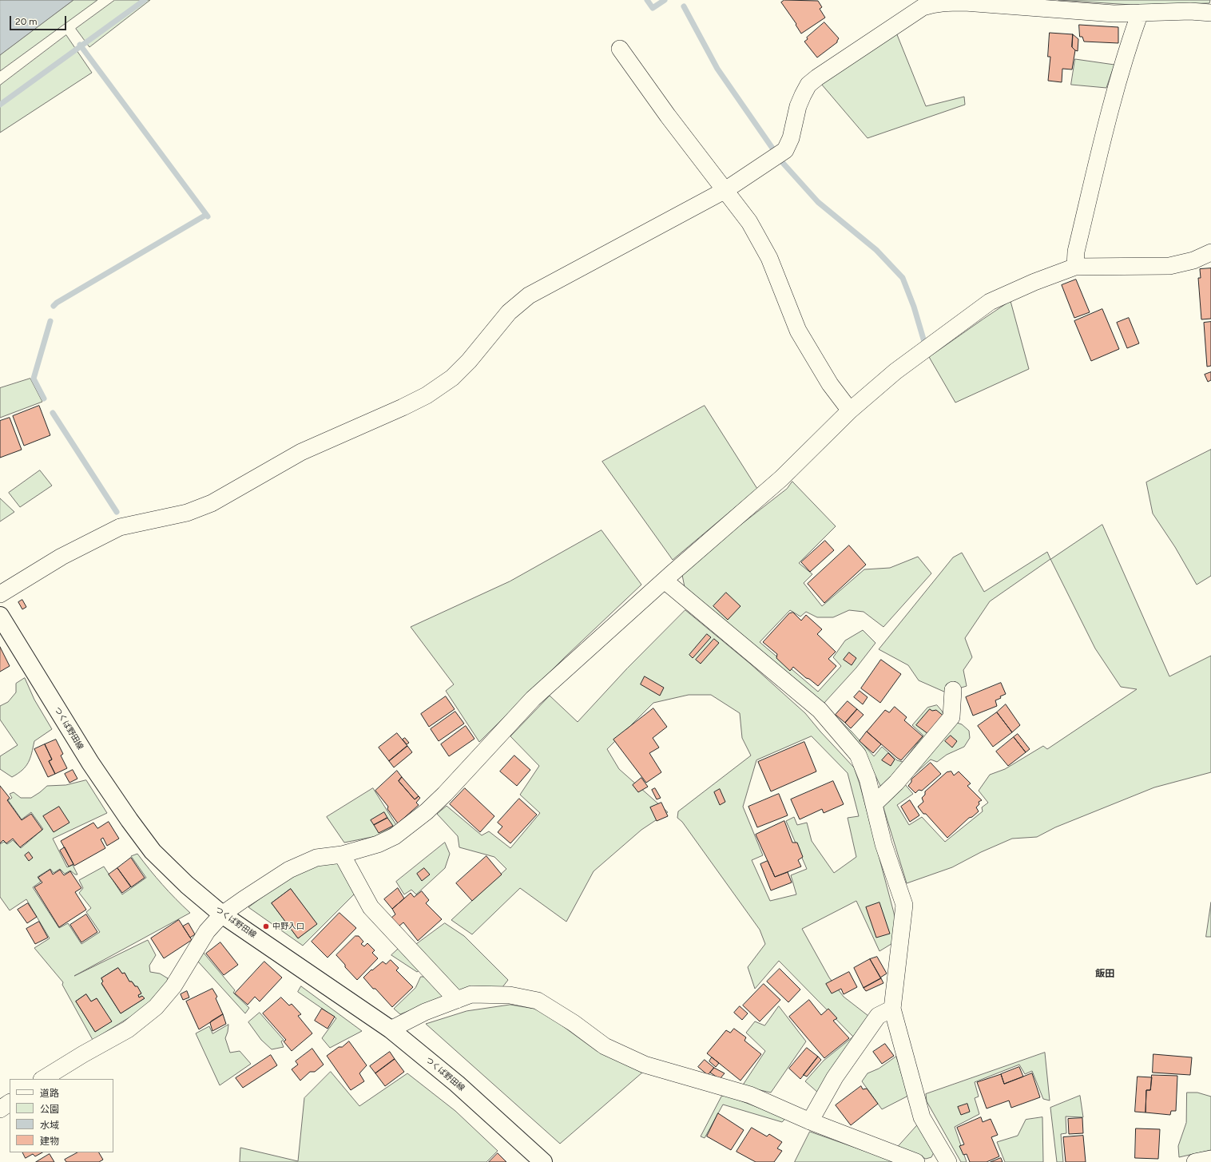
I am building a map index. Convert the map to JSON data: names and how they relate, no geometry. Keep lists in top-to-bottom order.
{
  "streets": {
    "main road": ["つくば野田線"]
  },
  "districts": ["飯田"],
  "places": ["中野入口"],
  "legend": [
    "道路",
    "公園",
    "水域",
    "建物"
  ],
  "scale_bar": "20 m"
}
